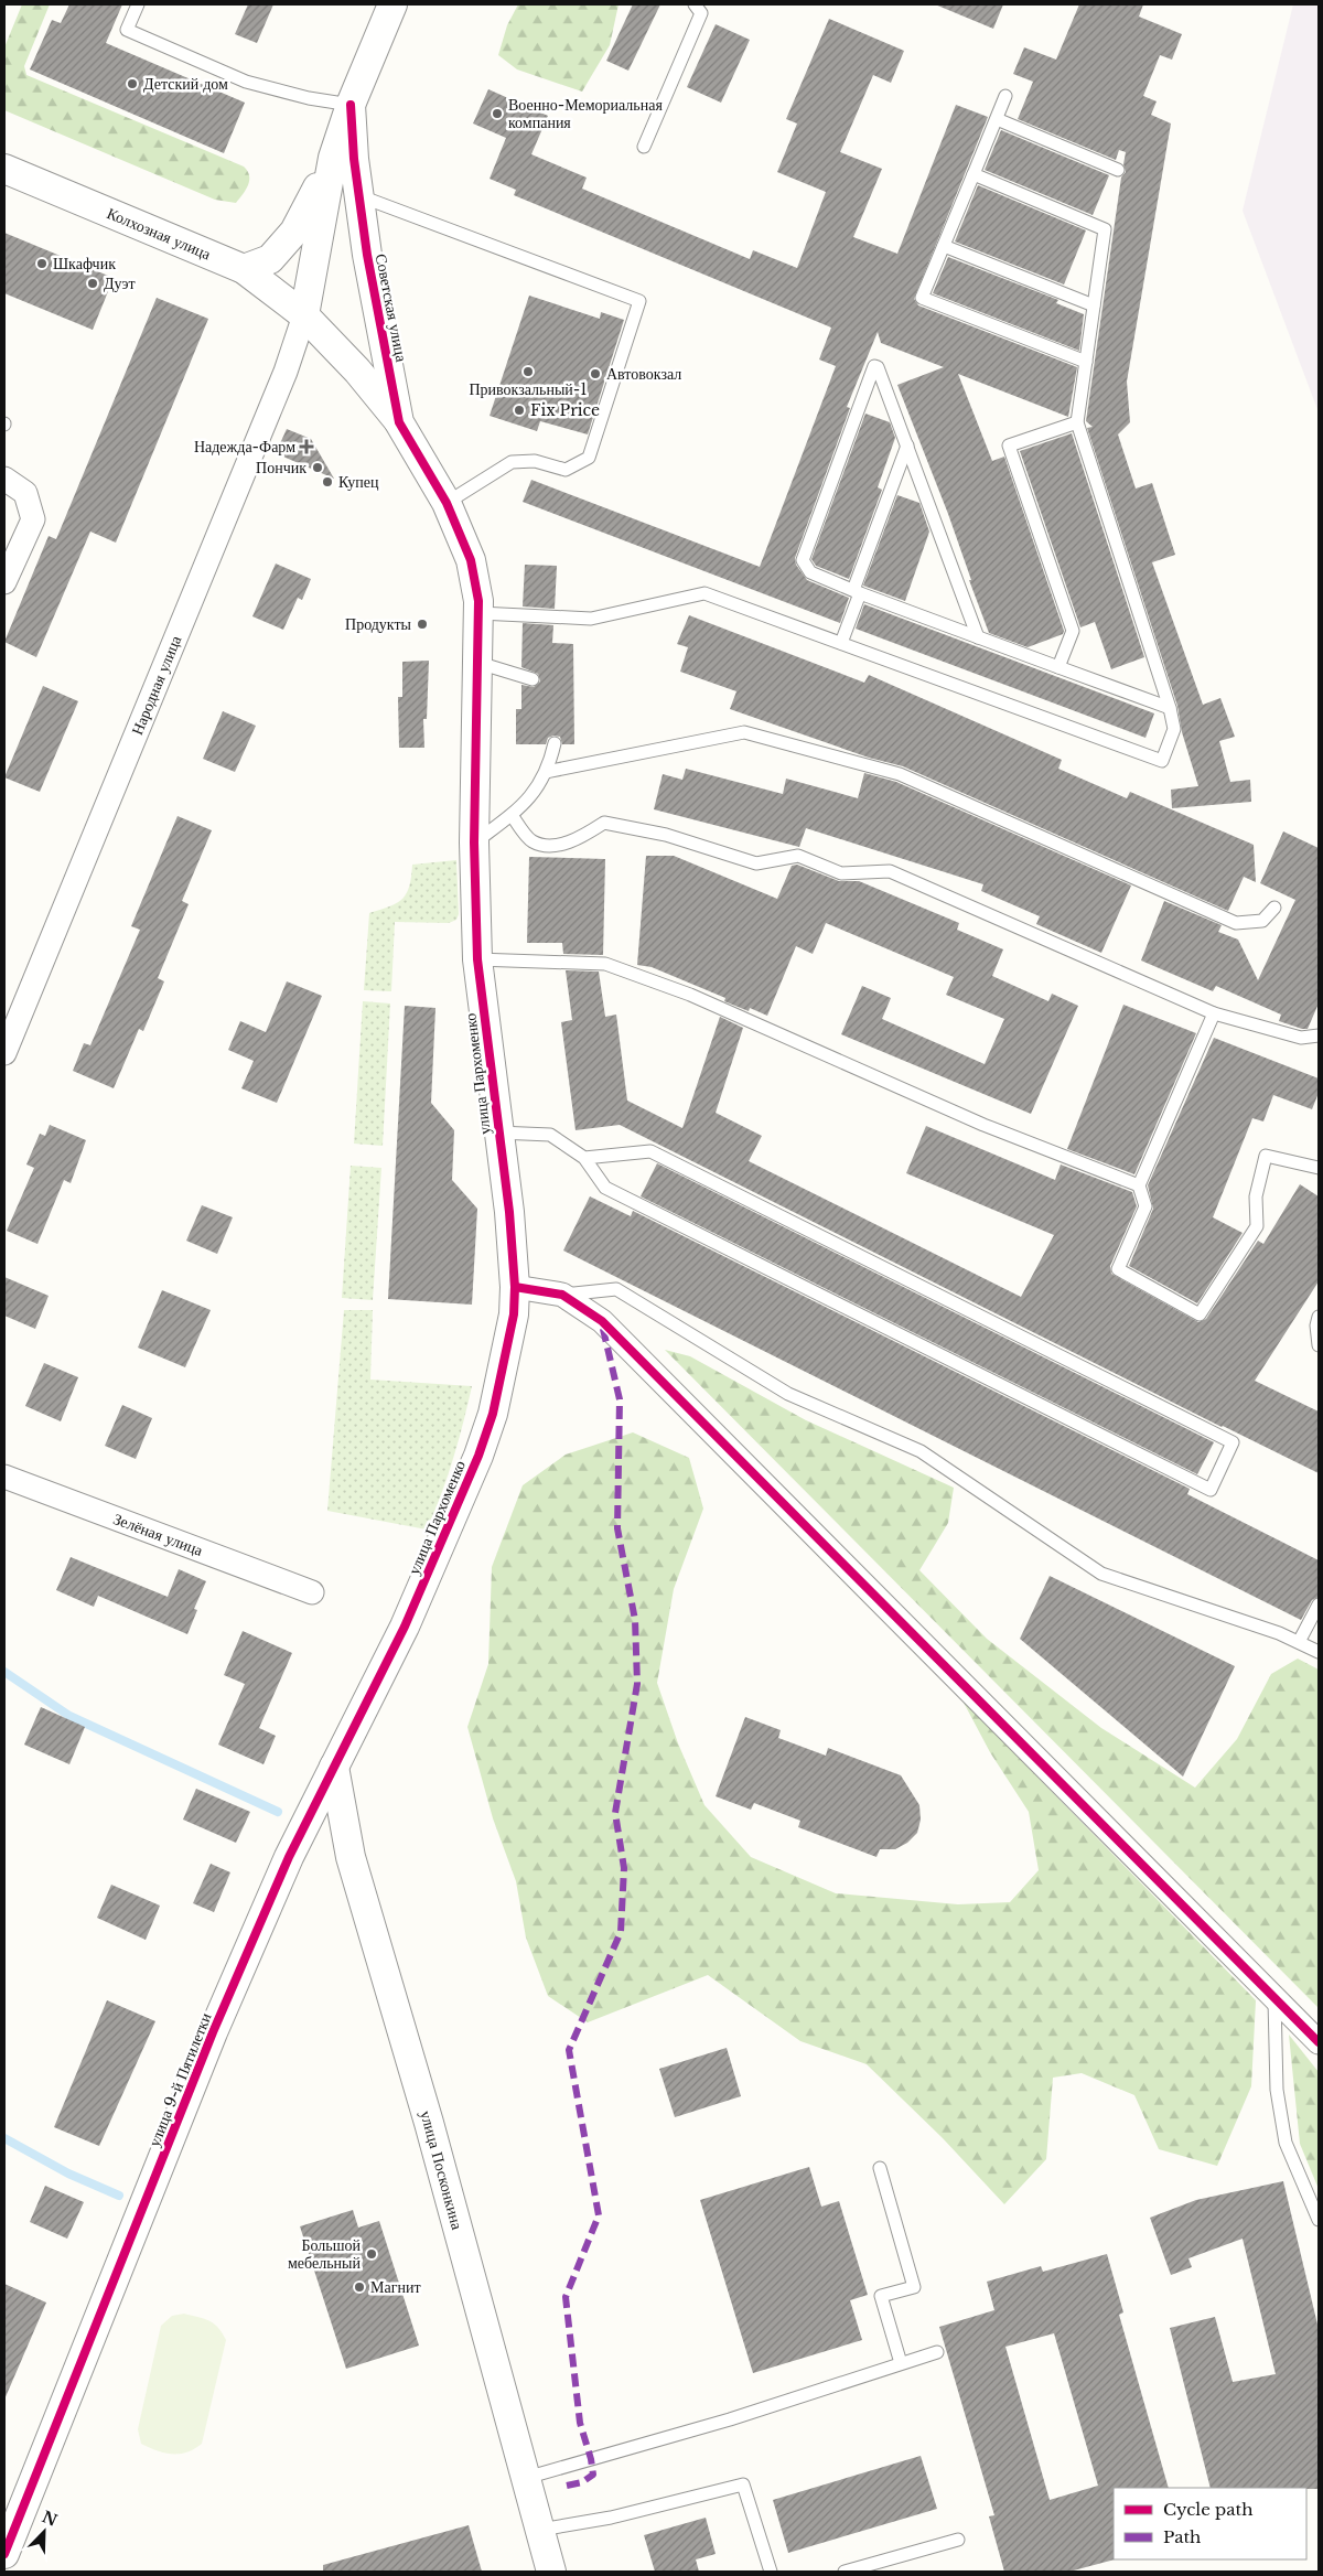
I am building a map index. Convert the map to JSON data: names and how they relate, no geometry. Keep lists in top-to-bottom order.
{
  "streets": {
    "street": [
      "Колхозная улица",
      "Советская улица",
      "Народная улица",
      "улица Пархоменко",
      "Зелёная улица",
      "улица 9-й Пятилетки",
      "улица Посконкина"
    ]
  },
  "crossings": [
    ["Колхозная улица", "Народная улица"],
    ["Советская улица", "улица Пархоменко"],
    ["улица Пархоменко", "улица 9-й Пятилетки"],
    ["улица 9-й Пятилетки", "улица Посконкина"]
  ],
  "places": {
    "other": [
      "Детский дом",
      "Военно-Мемориальная компания",
      "Шкафчик",
      "Дуэт",
      "Привокзальный-1",
      "Автовокзал",
      "Fix Price",
      "Пончик",
      "Купец",
      "Продукты",
      "Большой мебельный",
      "Магнит"
    ],
    "health": ["Надежда-Фарм"]
  },
  "legend": ["Cycle path", "Path"],
  "north": "top right"
}
